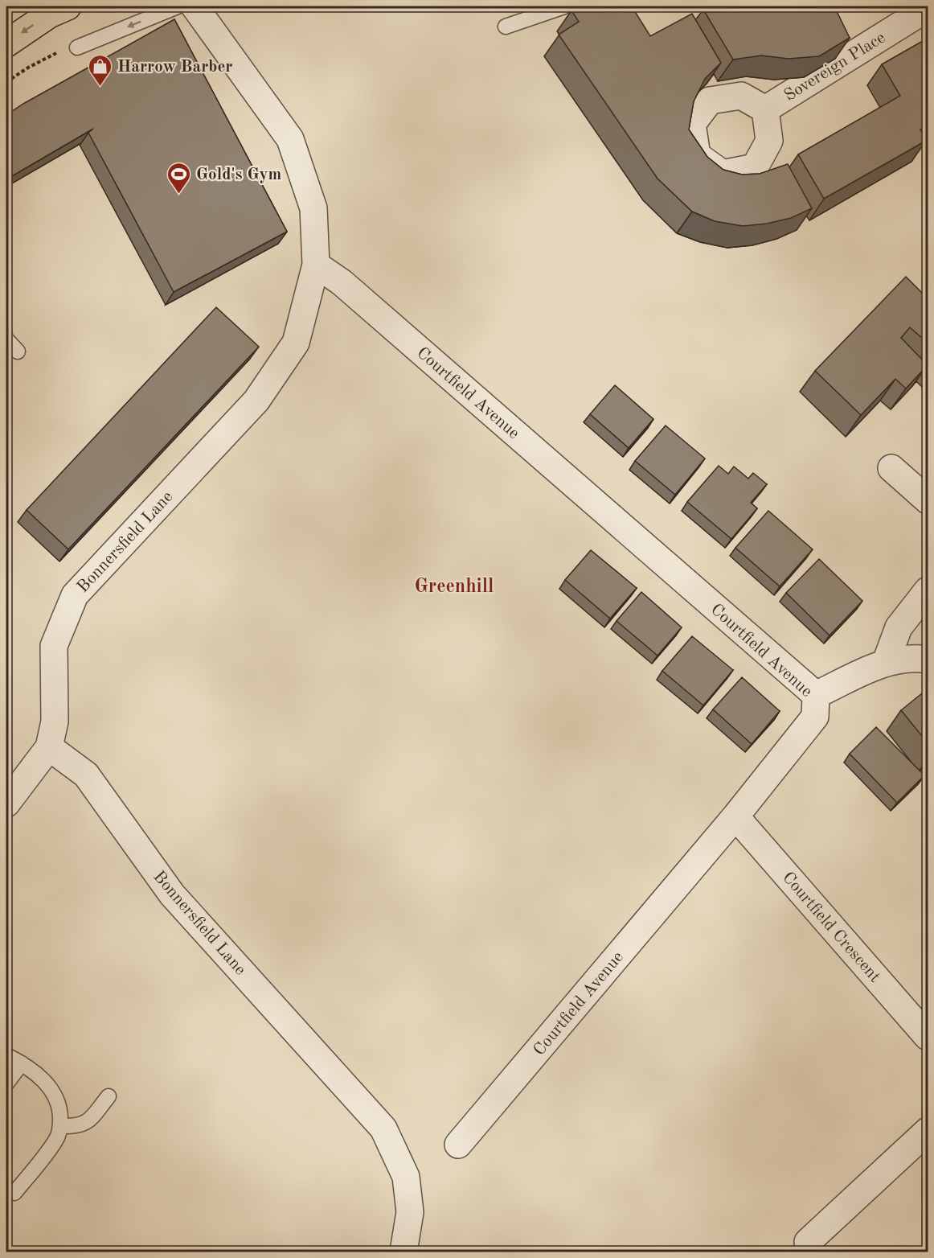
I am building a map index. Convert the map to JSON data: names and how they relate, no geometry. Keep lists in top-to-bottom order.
{
  "streets": {
    "street": [
      "Sovereign Place",
      "Courtfield Avenue",
      "Bonnersfield Lane",
      "Courtfield Crescent"
    ]
  },
  "crossings": [
    ["Courtfield Avenue", "Bonnersfield Lane"],
    ["Courtfield Avenue", "Courtfield Crescent"]
  ],
  "districts": ["Greenhill"],
  "places": {
    "shop": ["Harrow Barber"],
    "sports": ["Gold's Gym"]
  }
}
